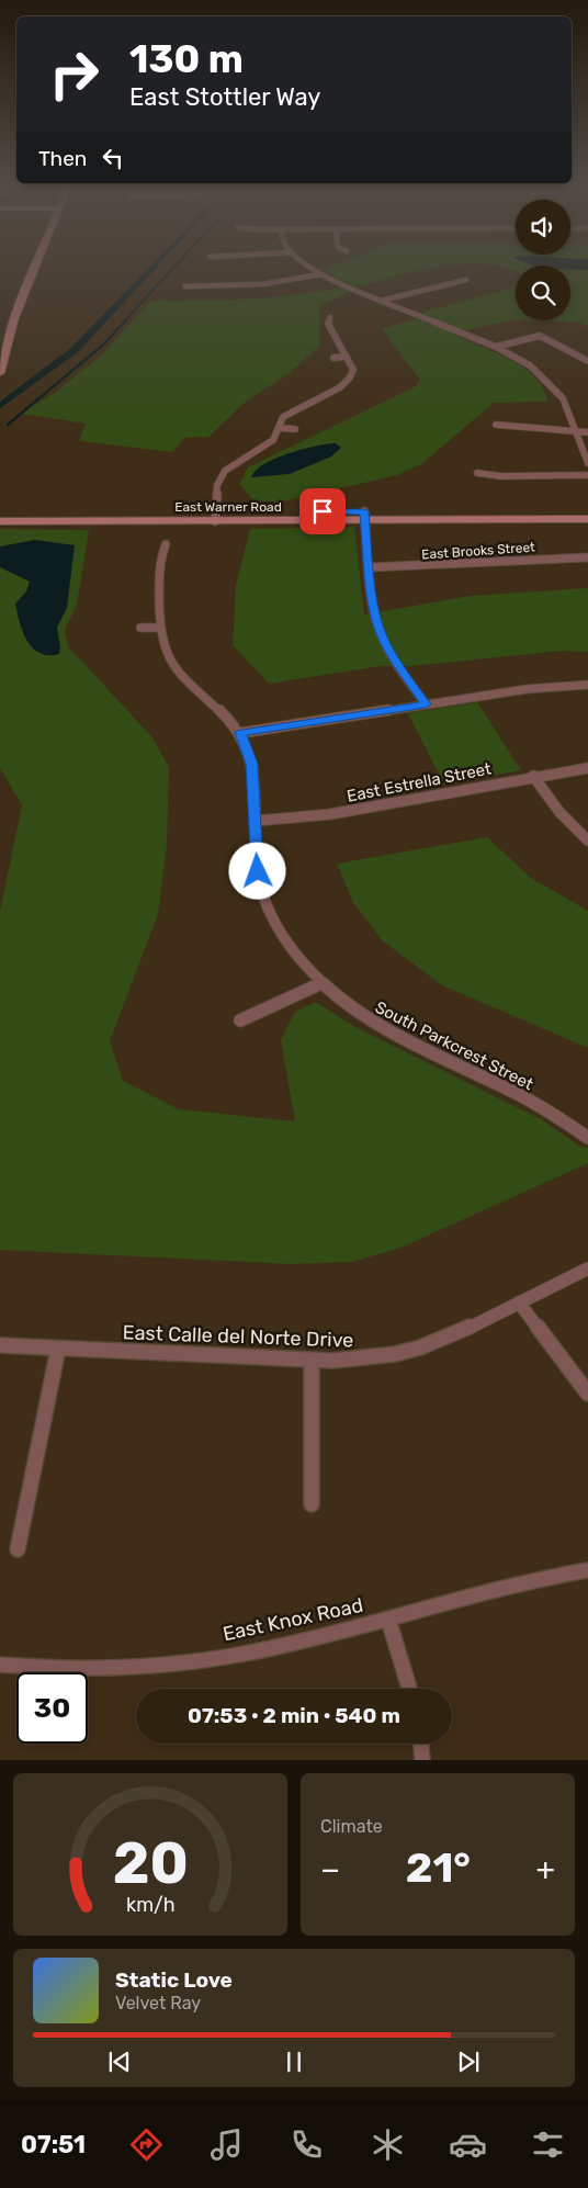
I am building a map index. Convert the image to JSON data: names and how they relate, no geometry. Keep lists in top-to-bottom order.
{
  "streets": {
    "main road": ["East Warner Road"],
    "street": [
      "East Brooks Street",
      "East Estrella Street",
      "South Parkcrest Street",
      "East Calle del Norte Drive",
      "East Knox Road"
    ]
  },
  "crossings": [
    ["East Estrella Street", "South Parkcrest Street"]
  ],
  "page": {
    "turn": ["130 m", "East Stottler Way"],
    "then": "Then",
    "limit": "30",
    "trip": "07:53 · 2 min · 540 m",
    "tile": "Climate",
    "heat": ["−", "21°", "+"],
    "song": ["Static Love", "Velvet Ray"],
    "tabs": "07:51",
    "gauge": ["20", "km/h"]
  }
}
